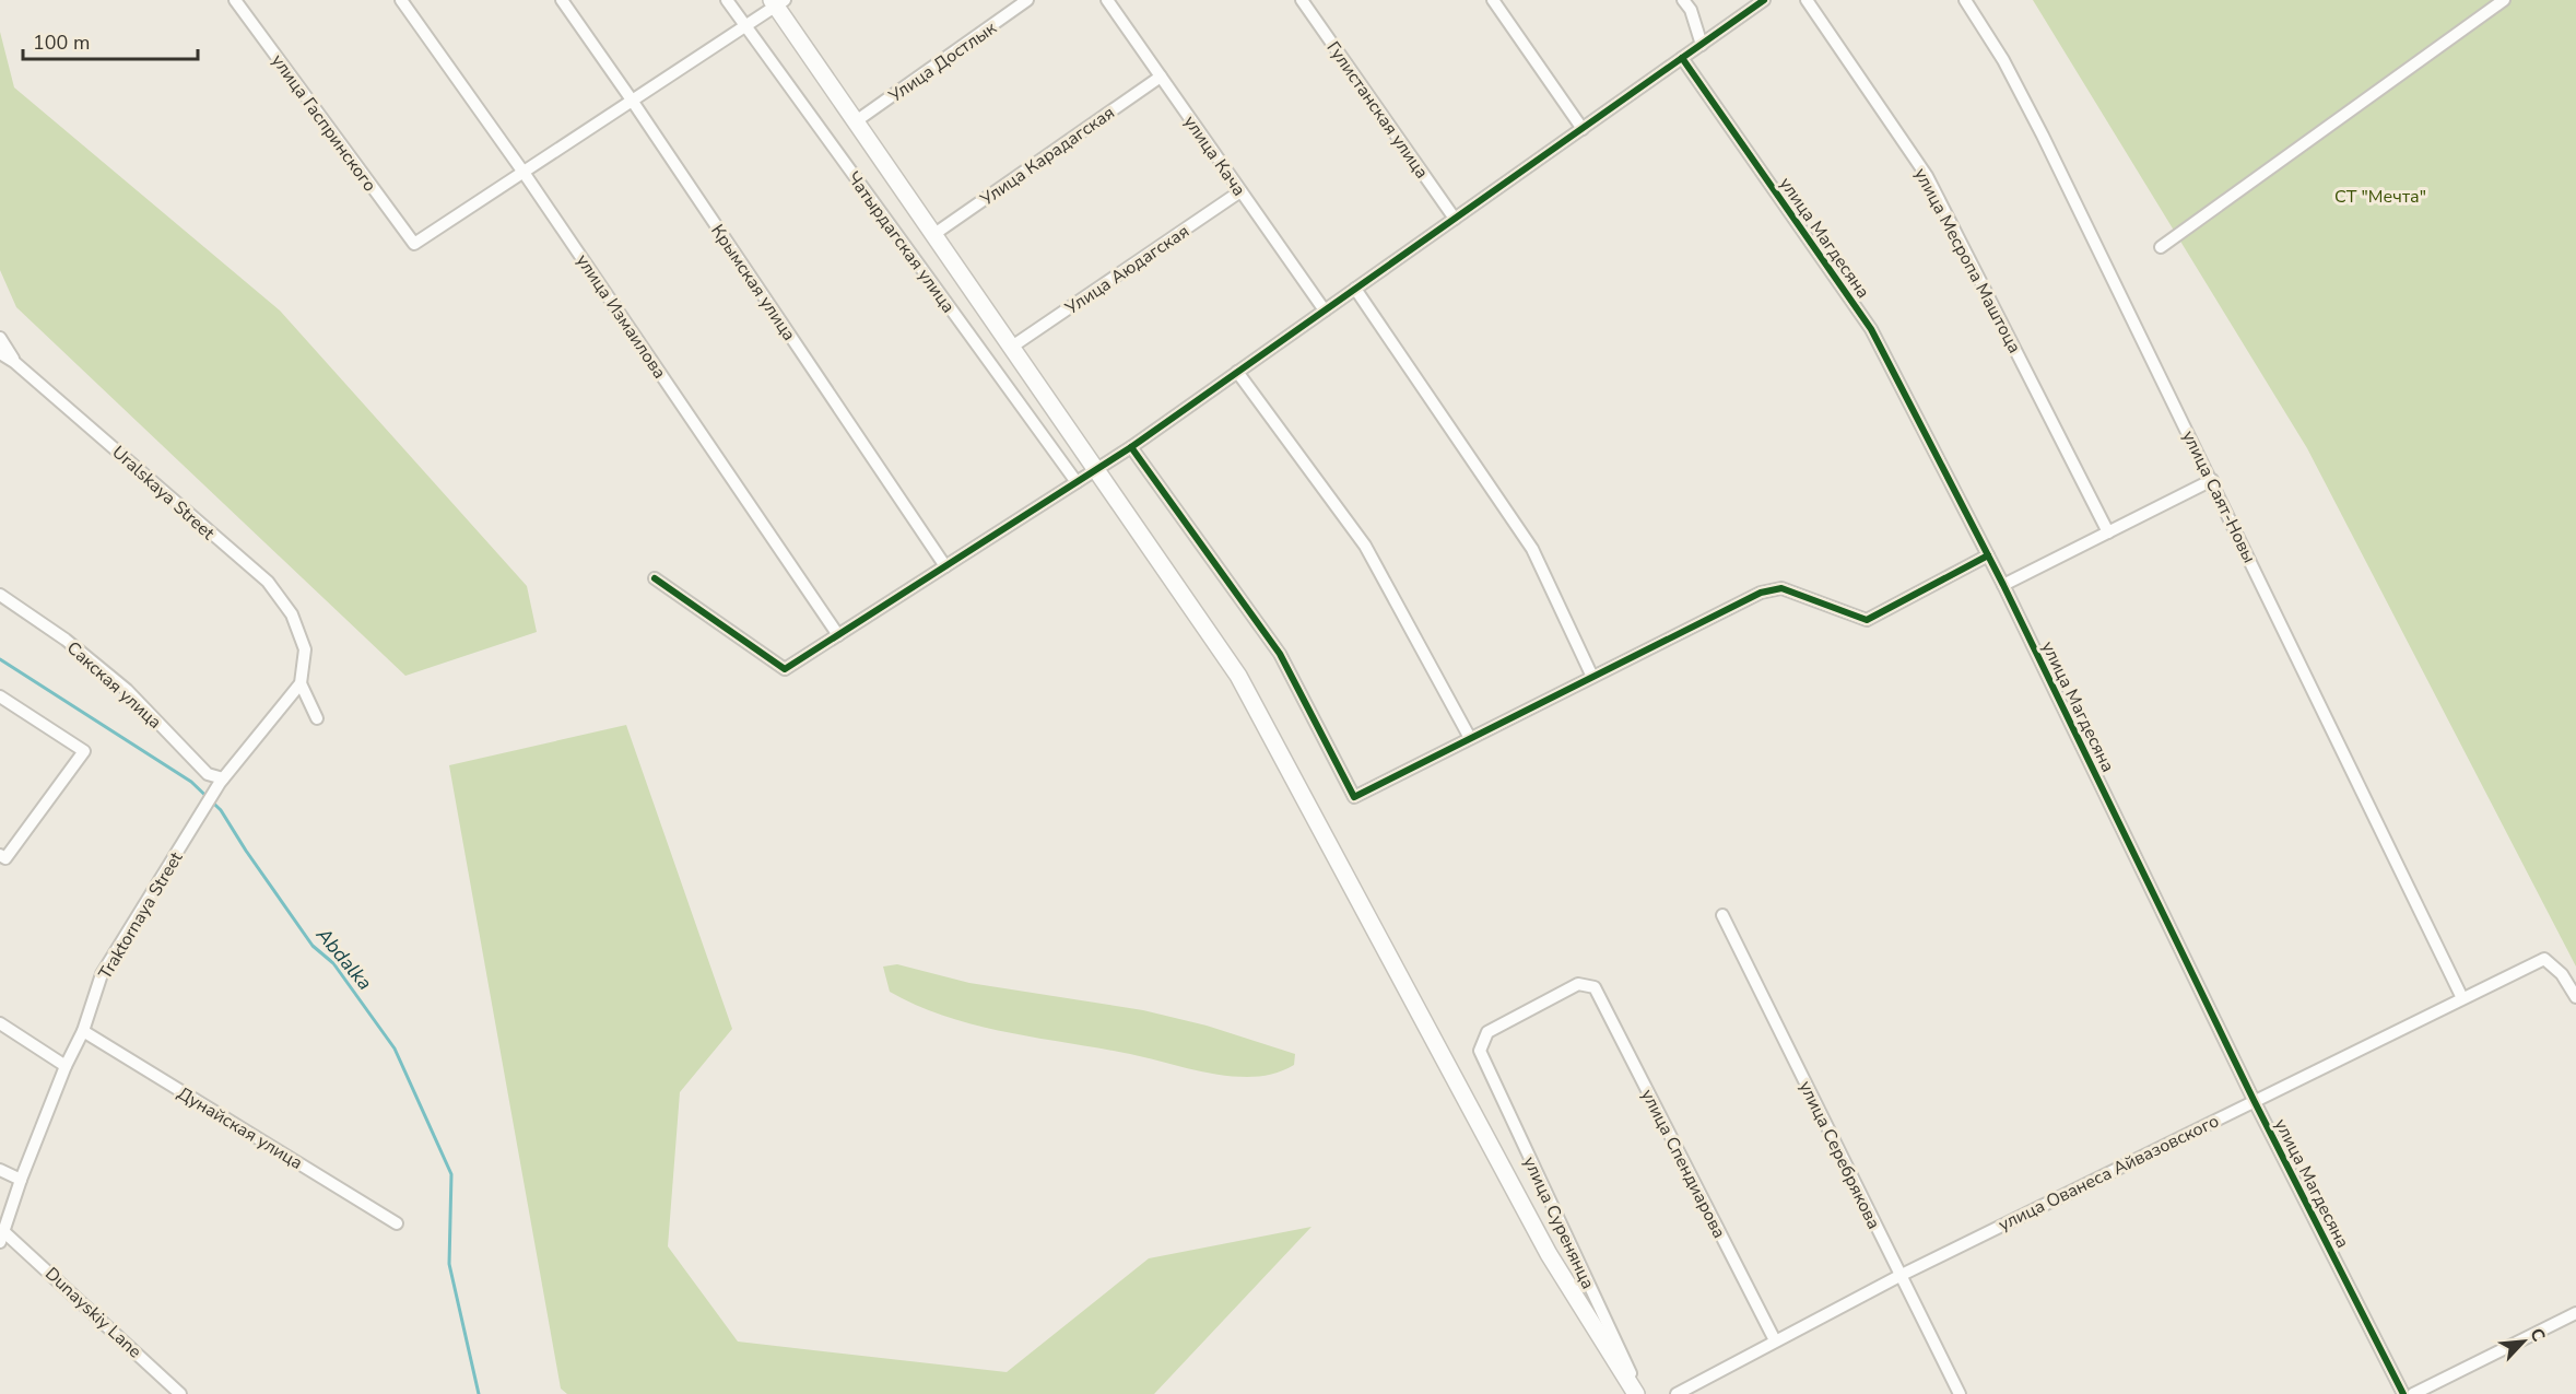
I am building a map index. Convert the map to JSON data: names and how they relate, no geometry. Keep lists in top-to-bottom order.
{
  "streets": {
    "street": [
      "Улица Достлык",
      "Гулистанская улица",
      "улица Гаспринского",
      "Улица Карадагская",
      "улица Кача",
      "улица Магдесяна",
      "Чатырдагская улица",
      "улица Месропа Маштоца",
      "Улица Аюдагская",
      "Крымская улица",
      "улица Измаилова",
      "Uralskaya Street",
      "улица Саят-Новы",
      "Сакская улица",
      "Traktornaya Street",
      "Дунайская улица",
      "улица Серебрякова",
      "улица Спендиарова",
      "улица Ованеса Айвазовского",
      "улица Суренянца",
      "Dunayskiy Lane"
    ]
  },
  "crossings": [
    ["улица Гаспринского", "улица Измаилова"],
    ["Улица Карадагская", "улица Кача"],
    ["улица Кача", "Улица Аюдагская"],
    ["улица Магдесяна", "улица Ованеса Айвазовского"],
    ["Uralskaya Street", "Traktornaya Street"],
    ["улица Саят-Новы", "улица Ованеса Айвазовского"],
    ["Сакская улица", "Traktornaya Street"],
    ["Traktornaya Street", "Дунайская улица"],
    ["Traktornaya Street", "Dunayskiy Lane"],
    ["улица Серебрякова", "улица Ованеса Айвазовского"],
    ["улица Спендиарова", "улица Ованеса Айвазовского"],
    ["улица Спендиарова", "улица Суренянца"]
  ],
  "water": ["Abdalka"],
  "parks": ["СТ \"Мечта\""],
  "scale_bar": "100 m",
  "north": "top right"
}
